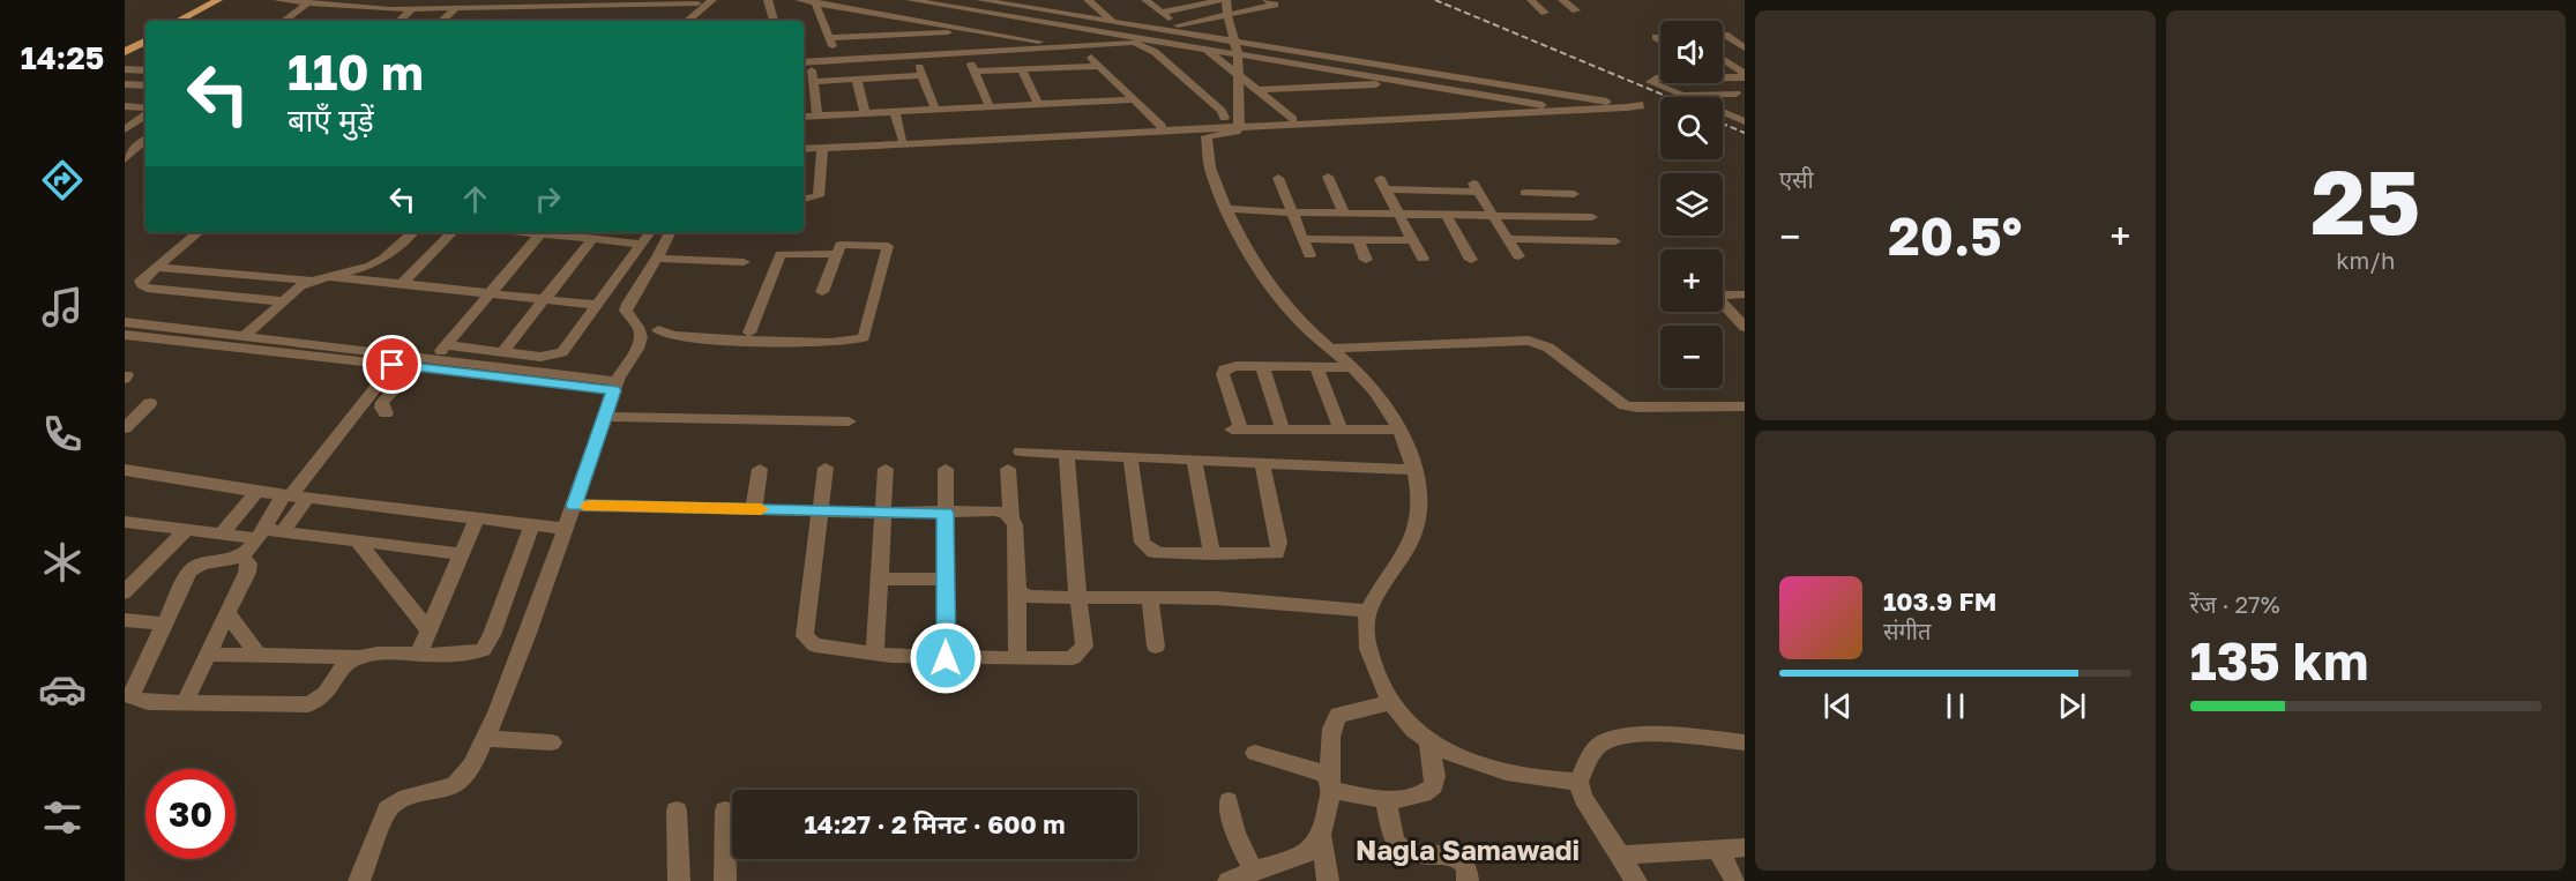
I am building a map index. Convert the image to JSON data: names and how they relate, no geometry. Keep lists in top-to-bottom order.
{
  "districts": ["Nagla Samawadi"],
  "page": {
    "tabs": "14:25",
    "tile": [
      "एसी",
      ["25", "km/h"],
      ["रेंज · 27%", "135 km"]
    ],
    "map_buttons": ["+", "−"],
    "turn": ["110 m", "बाएँ मुड़ें"],
    "heat": ["−", "20.5°", "+"],
    "song": ["103.9 FM", "संगीत"],
    "limit": "30",
    "trip": "14:27 · 2 मिनट · 600 m"
  }
}
